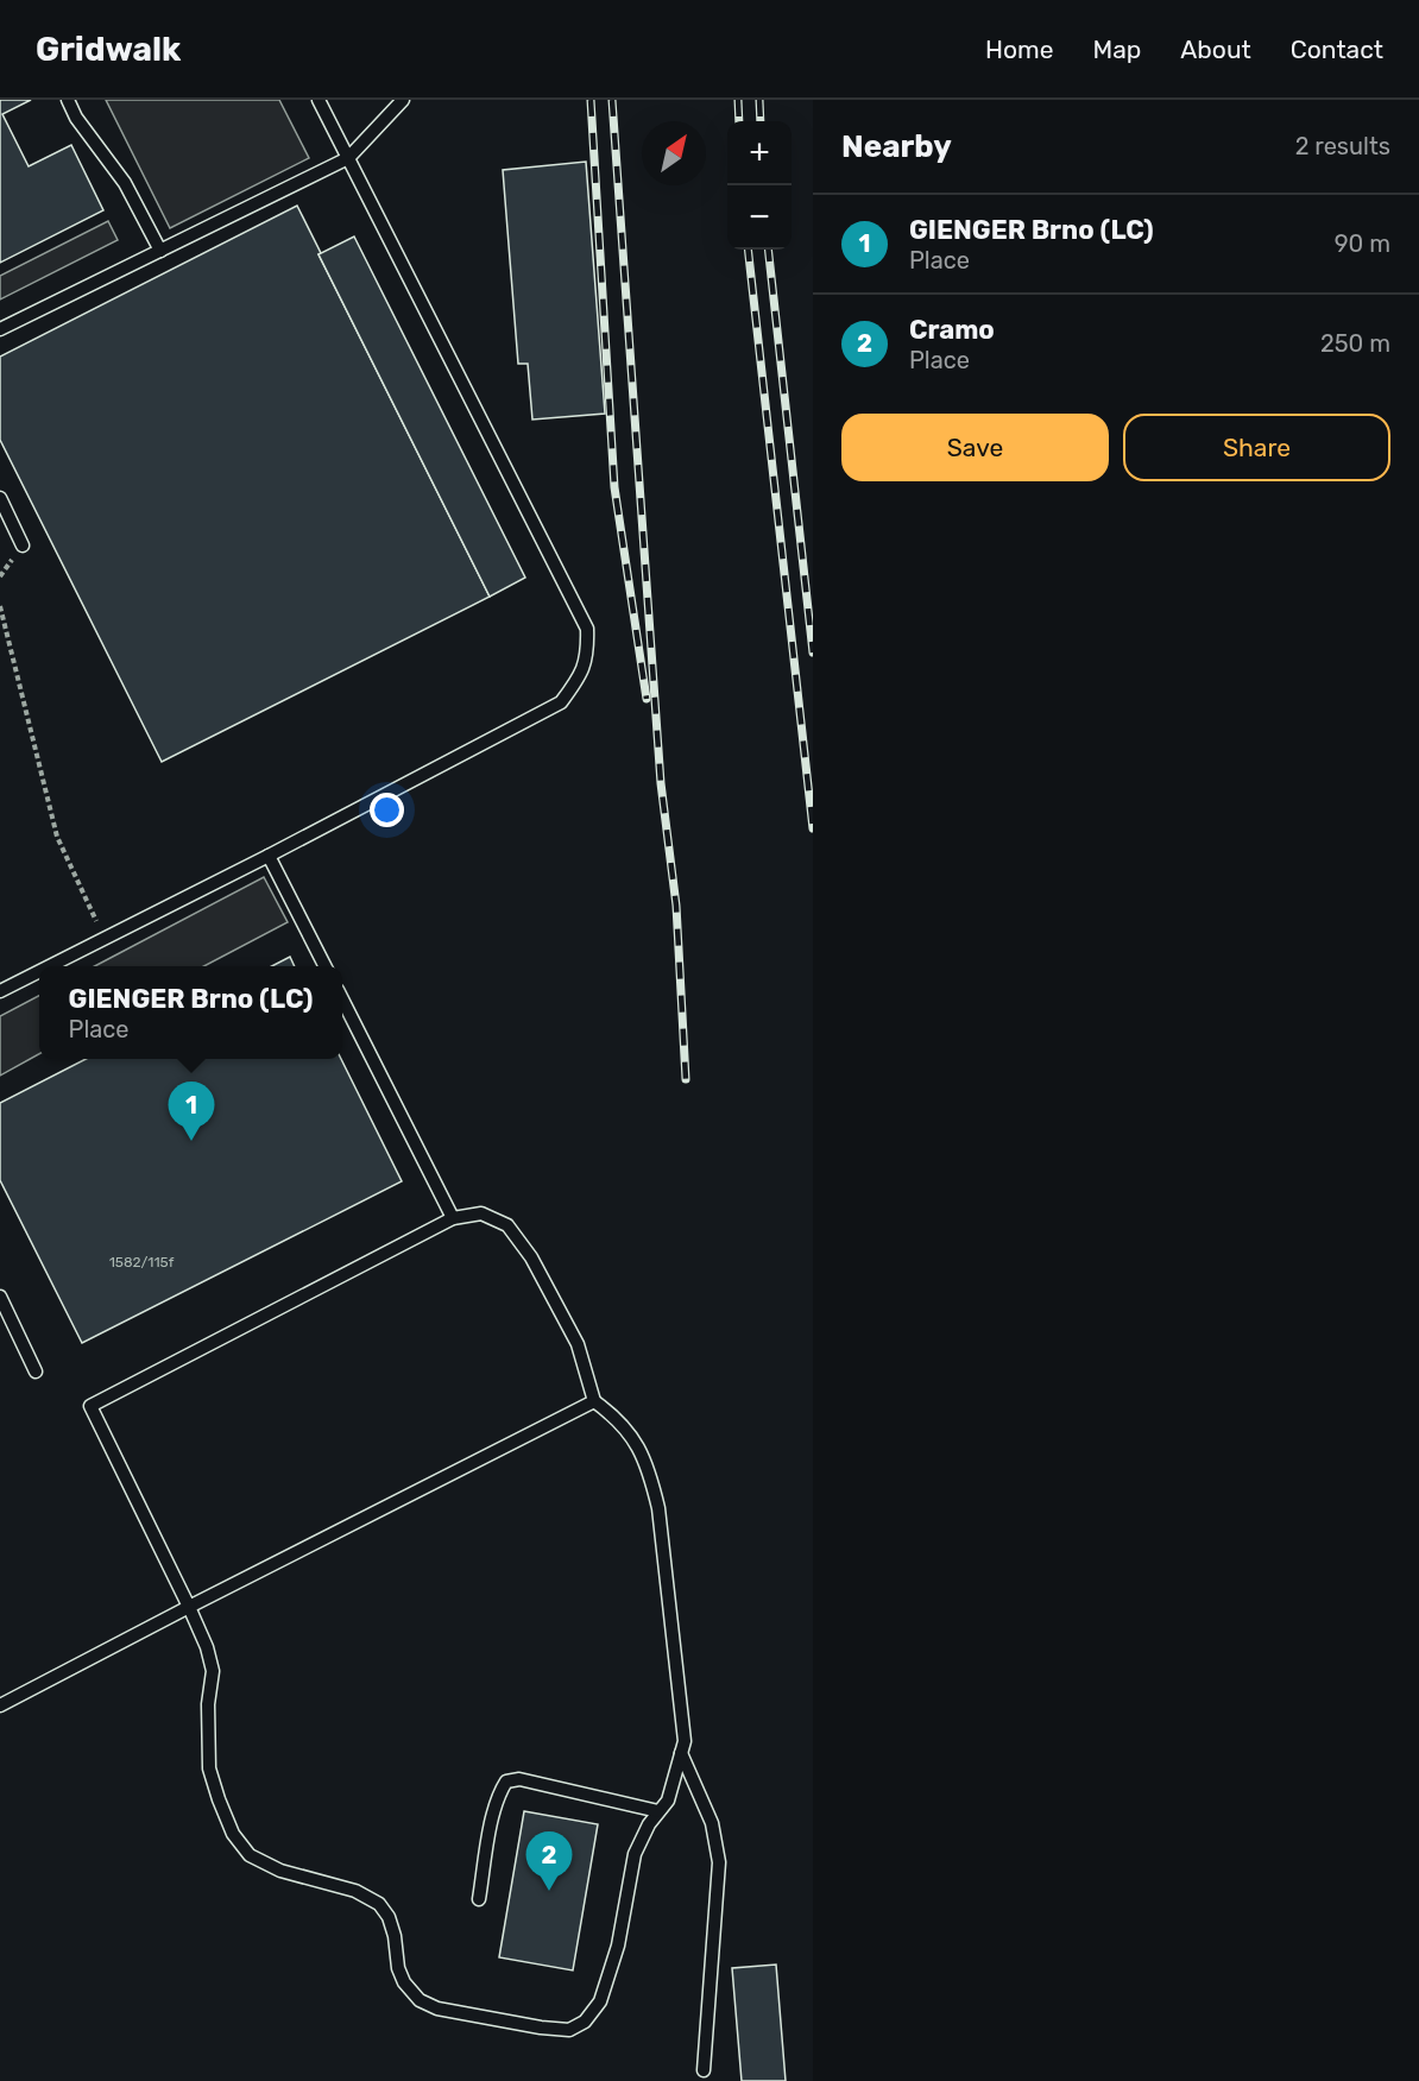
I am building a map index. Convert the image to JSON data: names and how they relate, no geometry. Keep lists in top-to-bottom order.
{
  "house_numbers": ["1582/115f"],
  "north": "top right",
  "page": {
    "header": "Gridwalk",
    "nav": [
      "Home",
      "Map",
      "About",
      "Contact"
    ],
    "heading": ["Nearby", "2 results"],
    "map_buttons": ["+", "−"],
    "list": [
      {
        "mark": "1",
        "name": "GIENGER Brno (LC)",
        "note": "Place",
        "value": "90 m"
      },
      {
        "mark": "2",
        "name": "Cramo",
        "note": "Place",
        "value": "250 m"
      }
    ],
    "buttons": ["Save", "Share"],
    "popup": ["GIENGER Brno (LC)", "Place"],
    "pins": ["1", "2"]
  }
}
